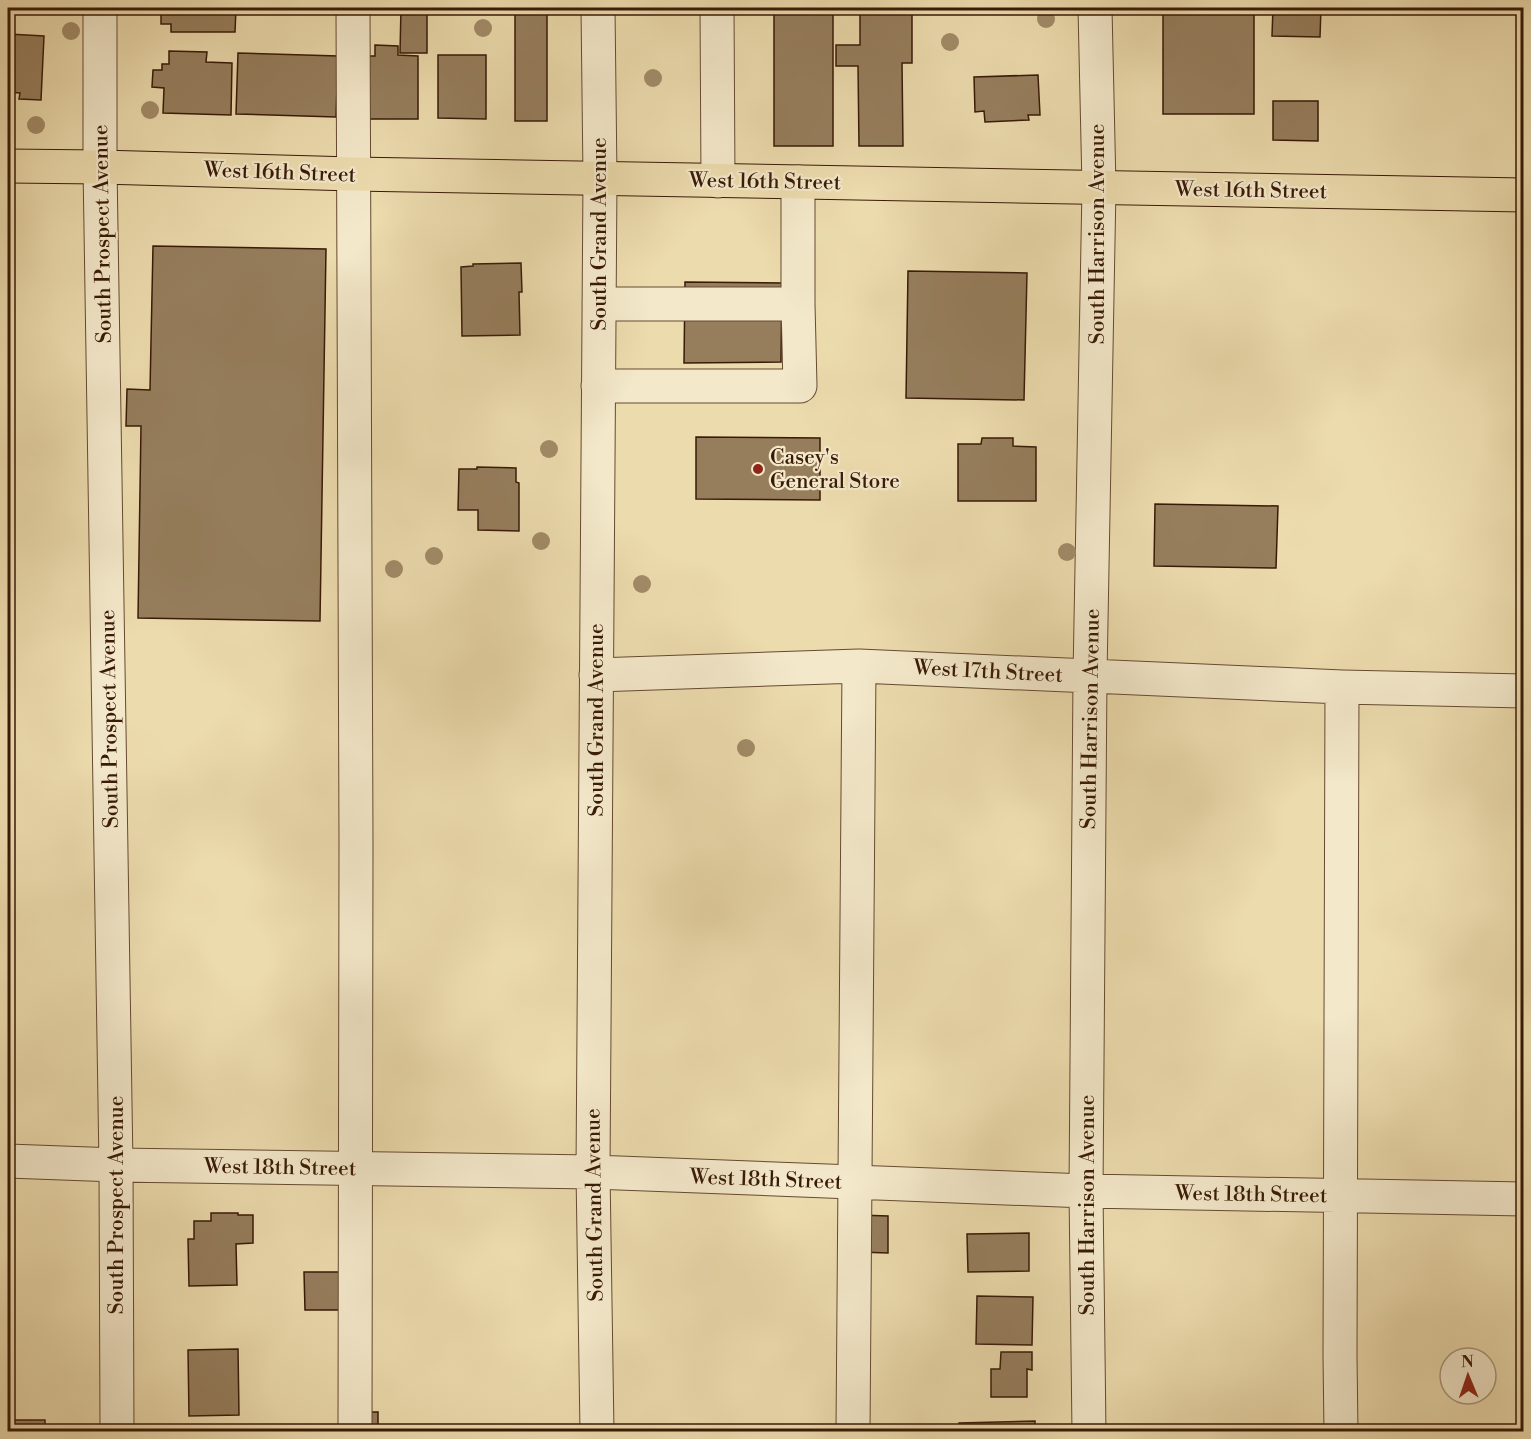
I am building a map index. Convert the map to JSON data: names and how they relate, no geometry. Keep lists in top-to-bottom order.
{
  "streets": {
    "main road": ["West 16th Street"],
    "street": [
      "South Prospect Avenue",
      "South Grand Avenue",
      "South Harrison Avenue",
      "West 17th Street",
      "West 18th Street"
    ]
  },
  "crossings": [
    ["West 16th Street", "South Prospect Avenue"],
    ["West 16th Street", "South Grand Avenue"],
    ["West 16th Street", "South Harrison Avenue"],
    ["South Prospect Avenue", "West 18th Street"],
    ["South Grand Avenue", "West 17th Street"],
    ["South Grand Avenue", "West 18th Street"],
    ["South Harrison Avenue", "West 17th Street"],
    ["South Harrison Avenue", "West 18th Street"]
  ],
  "places": ["Casey's General Store"],
  "north": "top"
}
